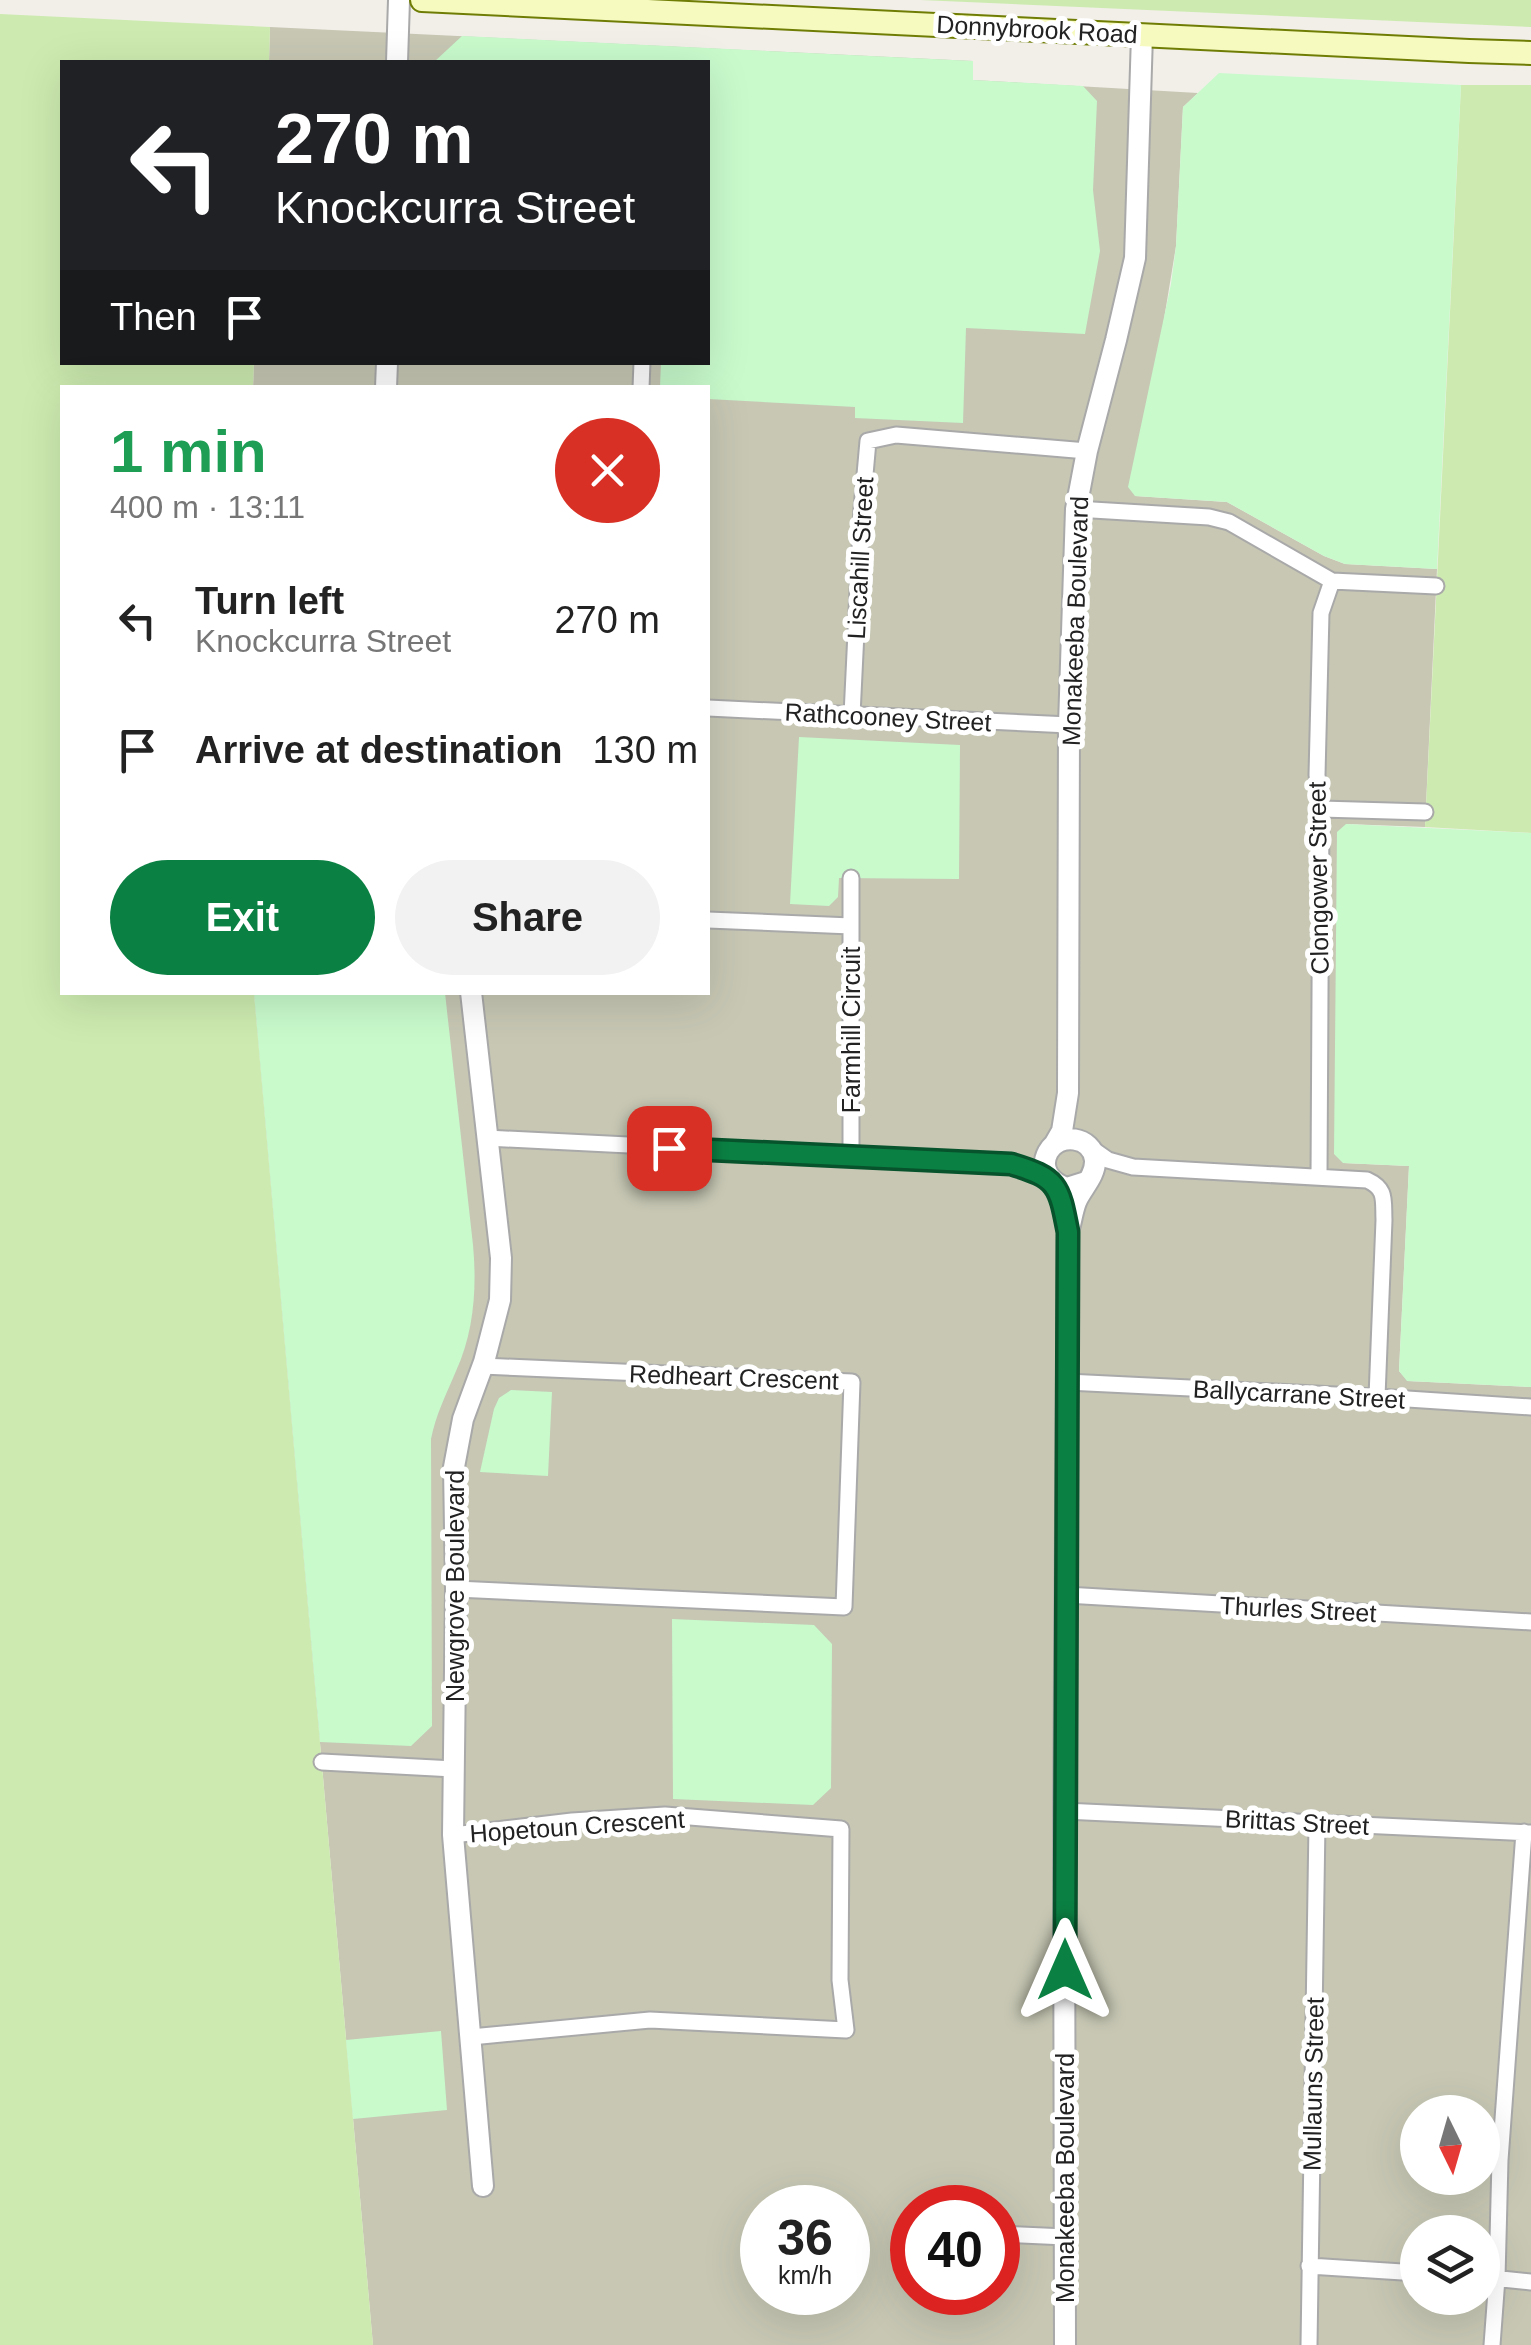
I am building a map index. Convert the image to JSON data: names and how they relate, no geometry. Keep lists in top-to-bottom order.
{
  "streets": {
    "main road": ["Donnybrook Road"],
    "street": [
      "Liscahill Street",
      "Monakeeba Boulevard",
      "Rathcooney Street",
      "Clongower Street",
      "Farmhill Circuit",
      "Redheart Crescent",
      "Ballycarrane Street",
      "Newgrove Boulevard",
      "Thurles Street",
      "Brittas Street",
      "Hopetoun Crescent",
      "Mullauns Street"
    ]
  },
  "crossings": [
    ["Donnybrook Road", "Monakeeba Boulevard"],
    ["Liscahill Street", "Monakeeba Boulevard"],
    ["Liscahill Street", "Rathcooney Street"],
    ["Monakeeba Boulevard", "Rathcooney Street"],
    ["Monakeeba Boulevard", "Ballycarrane Street"],
    ["Monakeeba Boulevard", "Thurles Street"],
    ["Monakeeba Boulevard", "Brittas Street"],
    ["Redheart Crescent", "Newgrove Boulevard"],
    ["Newgrove Boulevard", "Hopetoun Crescent"],
    ["Brittas Street", "Mullauns Street"]
  ],
  "north": "bottom",
  "page": {
    "turn": ["270 m", "Knockcurra Street"],
    "then": "Then",
    "heading": ["1 min", "400 m · 13:11"],
    "list": [
      {
        "name": "Turn left",
        "note": "Knockcurra Street",
        "value": "270 m"
      },
      {
        "name": "Arrive at destination",
        "value": "130 m"
      }
    ],
    "buttons": ["Exit", "Share"],
    "speed": "36 km/h",
    "limit": "40"
  }
}
